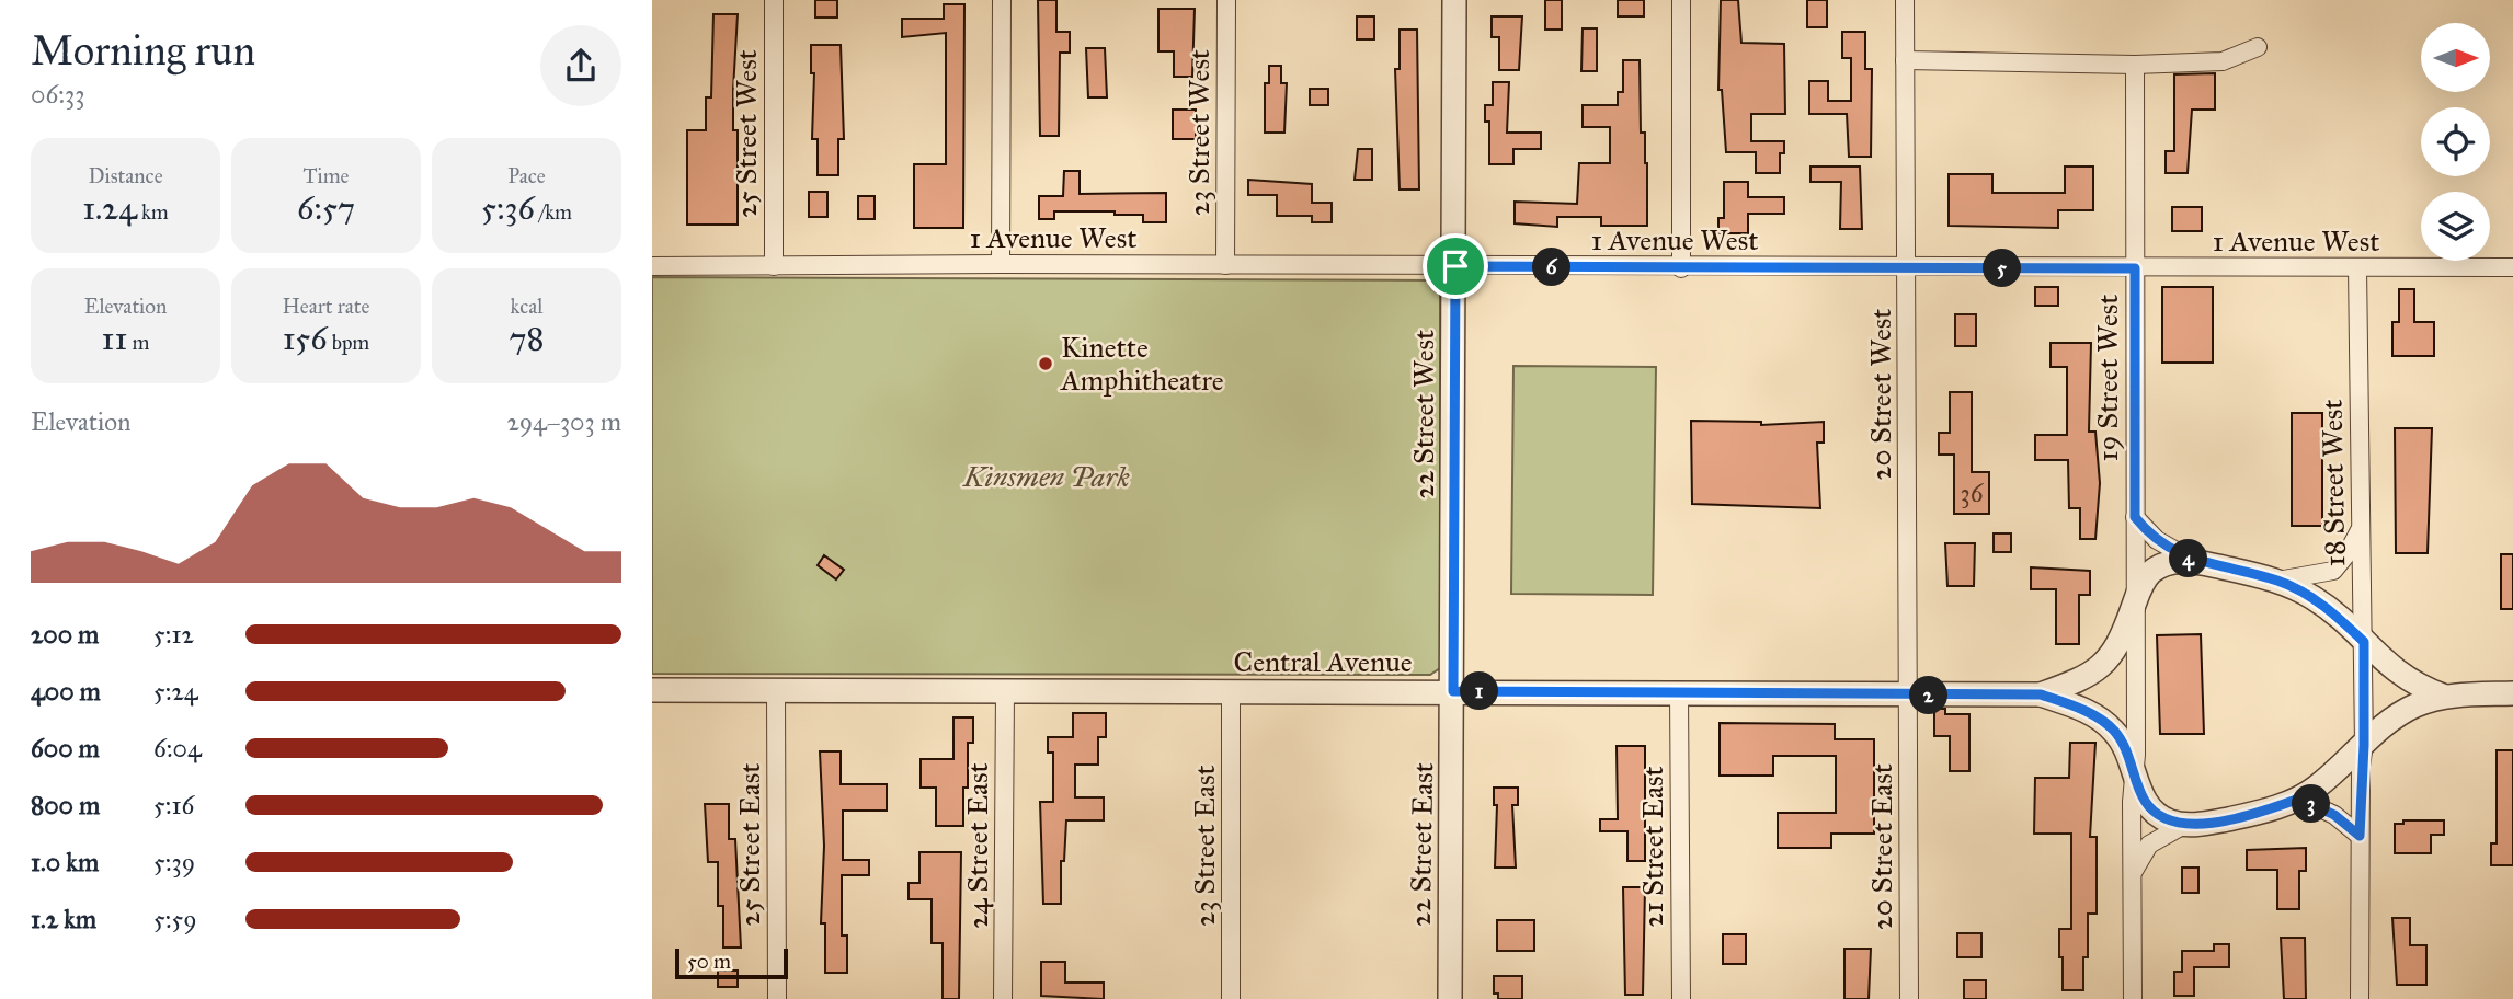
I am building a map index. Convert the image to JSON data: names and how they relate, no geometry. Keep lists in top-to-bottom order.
{
  "streets": {
    "street": [
      "23 Street West",
      "25 Street West",
      "1 Avenue West",
      "19 Street West",
      "20 Street West",
      "22 Street West",
      "18 Street West",
      "Central Avenue",
      "25 Street East",
      "22 Street East",
      "24 Street East",
      "23 Street East",
      "21 Street East",
      "20 Street East"
    ]
  },
  "crossings": [
    ["23 Street West", "1 Avenue West"],
    ["25 Street West", "1 Avenue West"],
    ["1 Avenue West", "19 Street West"],
    ["1 Avenue West", "20 Street West"],
    ["1 Avenue West", "22 Street West"],
    ["1 Avenue West", "18 Street West"],
    ["19 Street West", "18 Street West"],
    ["19 Street West", "Central Avenue"],
    ["20 Street West", "Central Avenue"],
    ["20 Street West", "20 Street East"],
    ["22 Street West", "Central Avenue"],
    ["22 Street West", "22 Street East"],
    ["18 Street West", "Central Avenue"],
    ["Central Avenue", "25 Street East"],
    ["Central Avenue", "22 Street East"],
    ["Central Avenue", "24 Street East"],
    ["Central Avenue", "23 Street East"],
    ["Central Avenue", "21 Street East"],
    ["Central Avenue", "20 Street East"]
  ],
  "parks": ["Kinsmen Park"],
  "places": ["Kinette Amphitheatre"],
  "house_numbers": ["36"],
  "scale_bar": "50 m",
  "north": "right",
  "page": {
    "heading": ["Morning run", "06:33"],
    "stats": [
      ["Distance", "1.24 km"],
      ["Time", "6:57"],
      ["Pace", "5:36 /km"],
      ["Elevation", "11 m"],
      ["Heart rate", "156 bpm"],
      ["kcal", "78"]
    ],
    "pins": [
      "6",
      "5",
      "4",
      "1",
      "2",
      "3"
    ],
    "chart": ["Elevation", "294–303 m"],
    "list": [
      {
        "name": "200 m",
        "note": "5:12"
      },
      {
        "name": "400 m",
        "note": "5:24"
      },
      {
        "name": "600 m",
        "note": "6:04"
      },
      {
        "name": "800 m",
        "note": "5:16"
      },
      {
        "name": "1.0 km",
        "note": "5:39"
      },
      {
        "name": "1.2 km",
        "note": "5:59"
      }
    ],
    "scale": "50 m"
  }
}
